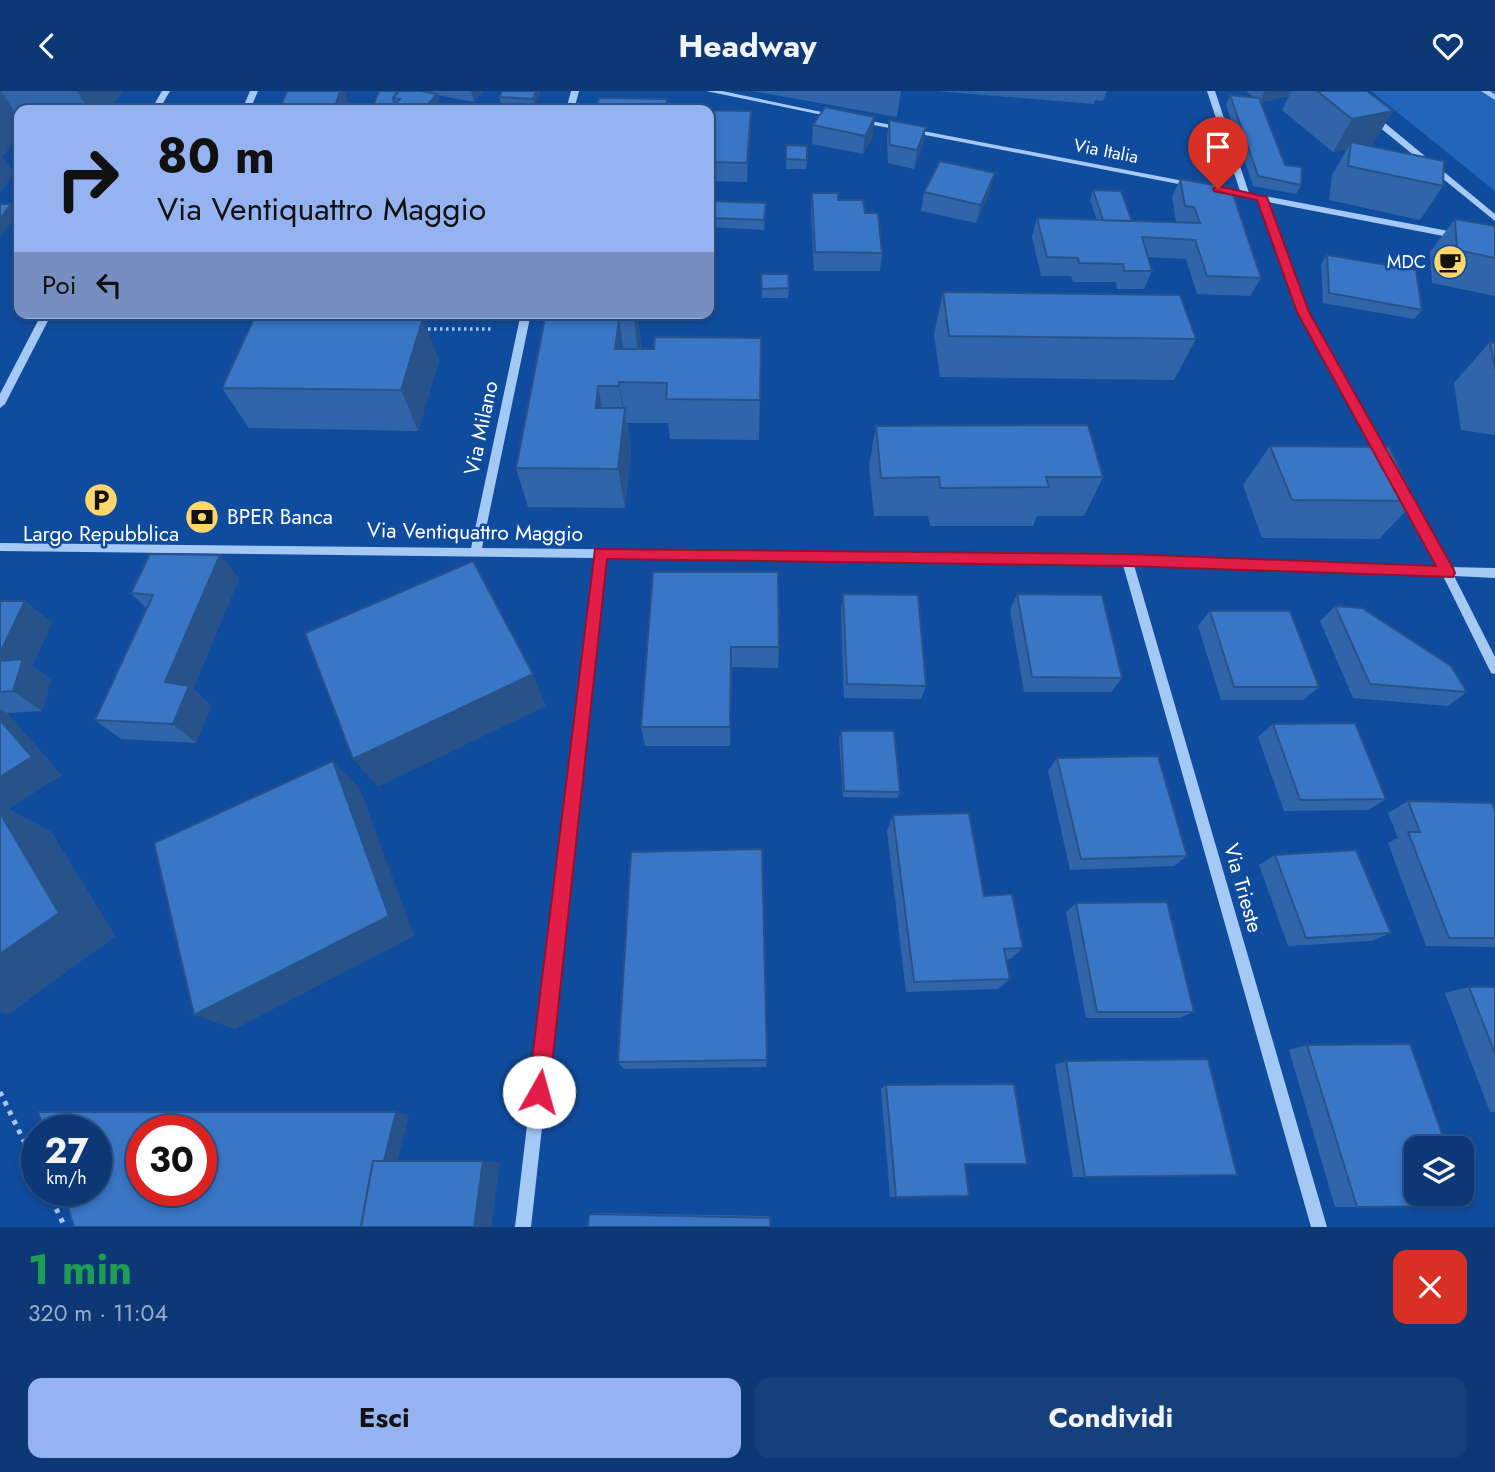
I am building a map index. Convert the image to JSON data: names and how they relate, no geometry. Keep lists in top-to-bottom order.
{
  "streets": {
    "street": [
      "Via Italia",
      "Via Milano",
      "Via Ventiquattro Maggio",
      "Via Trieste"
    ]
  },
  "crossings": [
    ["Via Milano", "Via Ventiquattro Maggio"],
    ["Via Ventiquattro Maggio", "Via Trieste"]
  ],
  "places": {
    "cafe": ["MDC"],
    "parking": ["Largo Repubblica"],
    "bank": ["BPER Banca"]
  },
  "page": {
    "header": "Headway",
    "turn": ["80 m", "Via Ventiquattro Maggio"],
    "then": "Poi",
    "speed": "27 km/h",
    "limit": "30",
    "heading": ["1 min", "320 m · 11:04"],
    "buttons": ["Esci", "Condividi"]
  }
}
